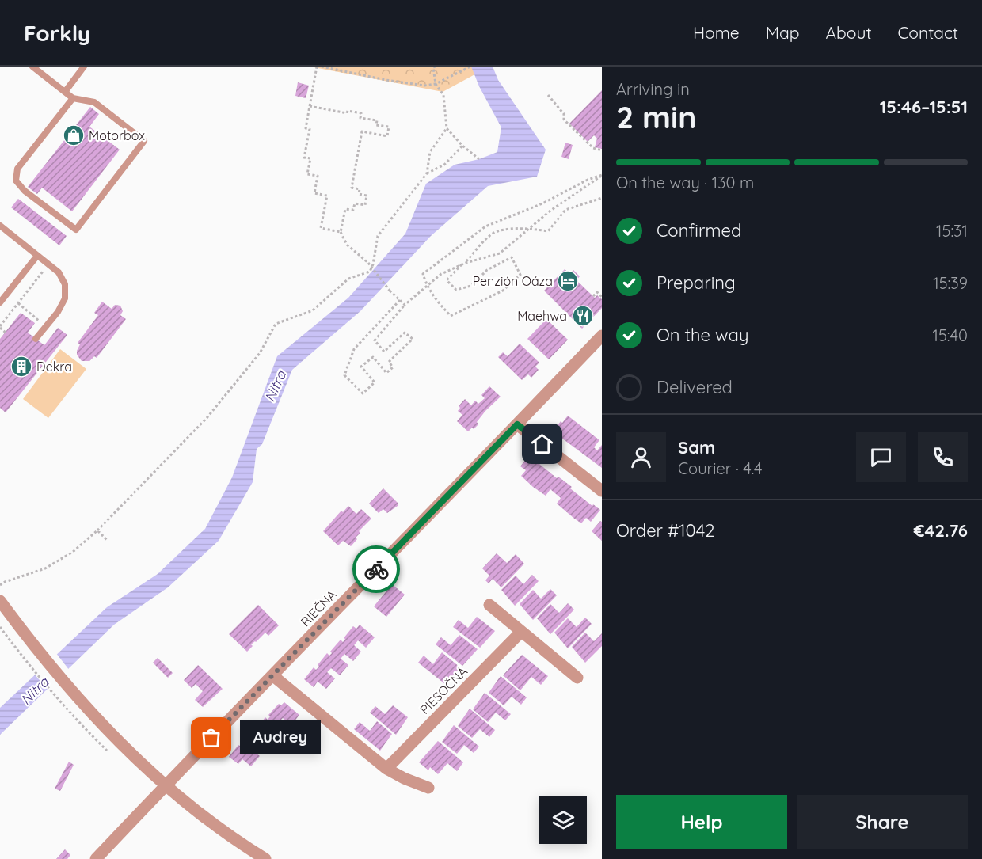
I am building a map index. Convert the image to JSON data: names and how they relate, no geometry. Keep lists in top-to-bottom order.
{
  "streets": {
    "street": ["RIEČNA", "PIESOČNÁ"]
  },
  "water": ["Nitra"],
  "places": {
    "shop": ["Motorbox"],
    "hotel": ["Penzión Oáza"],
    "restaurant": ["Maehwa"],
    "building": ["Dekra"],
    "other": ["Audrey"]
  },
  "page": {
    "header": "Forkly",
    "nav": [
      "Home",
      "Map",
      "About",
      "Contact"
    ],
    "heading": ["2 min", "Arriving in", "15:46–15:51"],
    "panel": [
      "Sam",
      "Courier · 4.4",
      "Order #1042",
      "€42.76"
    ],
    "bar": "On the way · 130 m",
    "list": [
      ["Confirmed", "15:31"],
      ["Preparing", "15:39"],
      ["On the way", "15:40"],
      "Delivered"
    ],
    "bubble": "Audrey",
    "buttons": ["Help", "Share"]
  }
}
